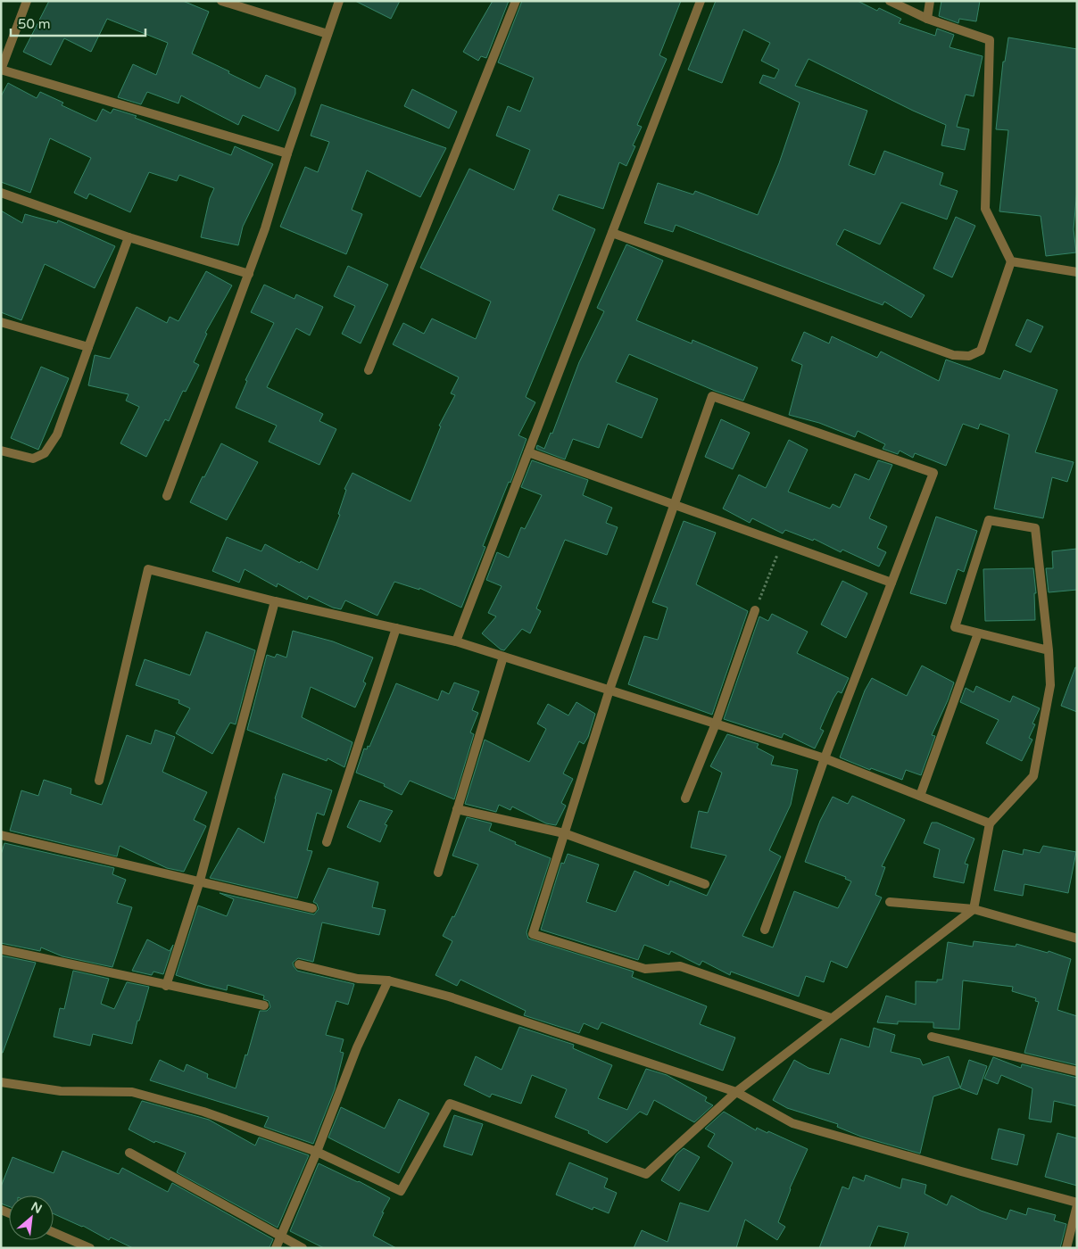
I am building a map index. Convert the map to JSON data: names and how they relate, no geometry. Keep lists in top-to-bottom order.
{
  "scale_bar": "50 m",
  "north": "top right"
}
